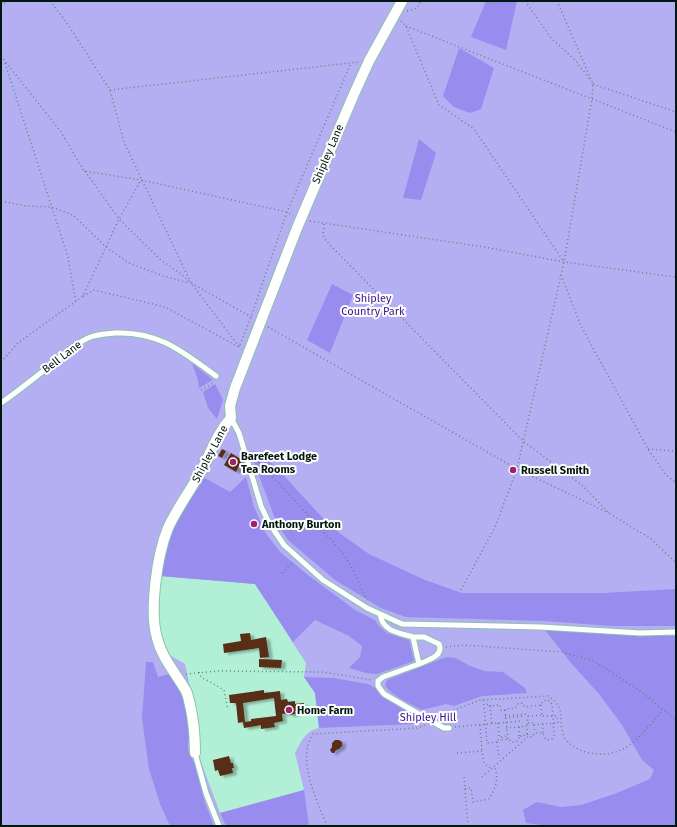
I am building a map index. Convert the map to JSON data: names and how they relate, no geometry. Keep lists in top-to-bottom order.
{
  "streets": {
    "street": ["Shipley Lane"],
    "lane": ["Bell Lane"]
  },
  "parks": ["Shipley Country Park", "Shipley Hill"],
  "places": [
    "Barefeet Lodge Tea Rooms",
    "Russell Smith",
    "Anthony Burton",
    "Home Farm"
  ]
}
